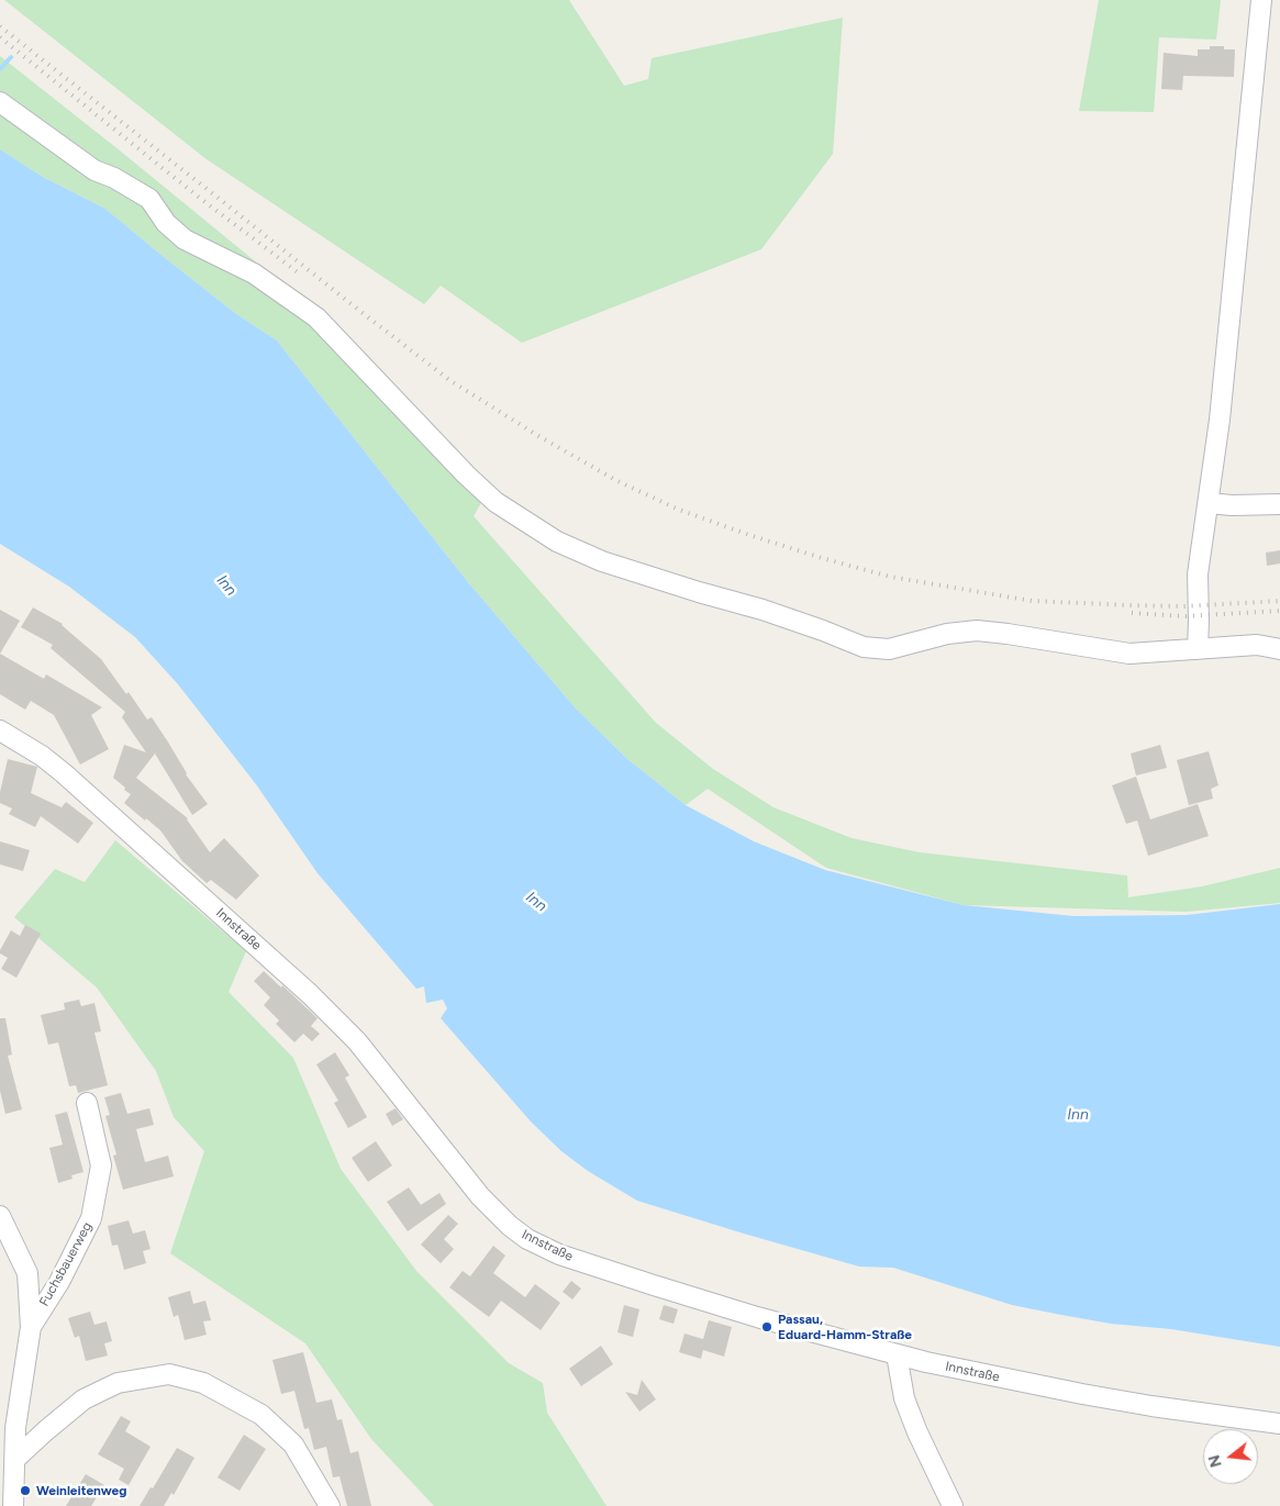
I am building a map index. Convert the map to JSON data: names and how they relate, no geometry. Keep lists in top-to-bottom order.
{
  "streets": {
    "street": ["Innstraße", "Fuchsbauerweg"]
  },
  "water": ["Inn"],
  "places": ["Passau, Eduard-Hamm-Straße", "Weinleitenweg"],
  "north": "left"
}
